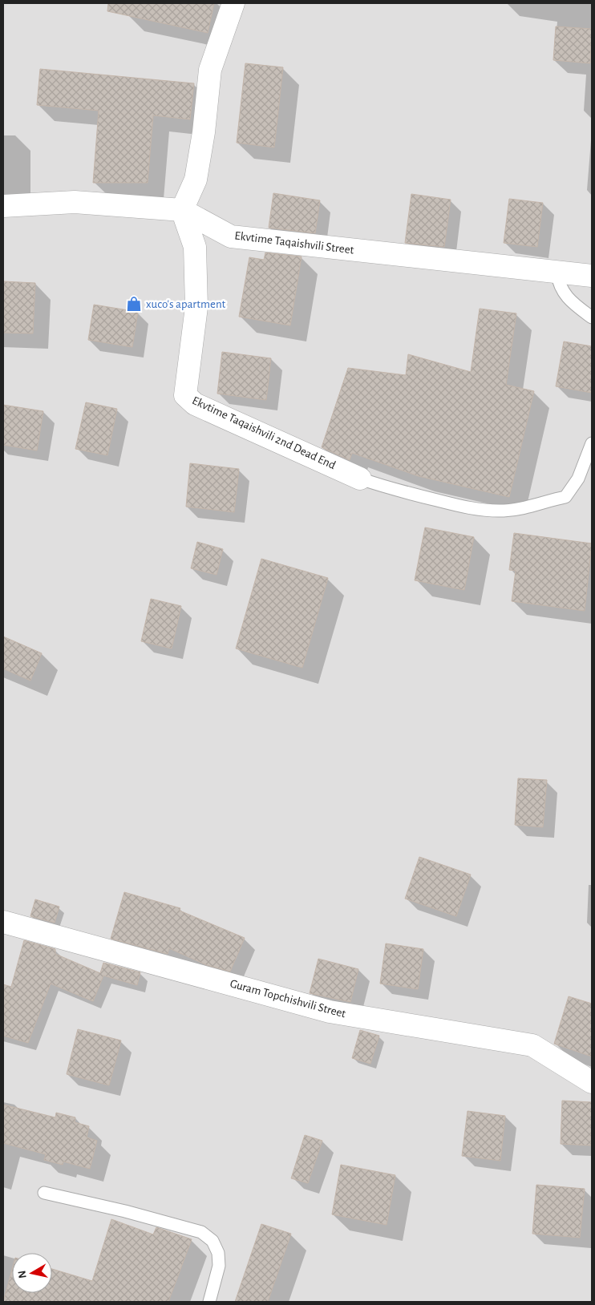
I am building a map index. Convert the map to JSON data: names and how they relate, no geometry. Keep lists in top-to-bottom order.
{
  "streets": {
    "street": ["Ekvtime Taqaishvili Street", "Ekvtime Taqaishvili 2nd Dead End", "Guram Topchishvili Street"]
  },
  "crossings": [
    ["Ekvtime Taqaishvili Street", "Ekvtime Taqaishvili 2nd Dead End"]
  ],
  "places": {
    "shop": ["xuco's apartment"]
  },
  "north": "left"
}
